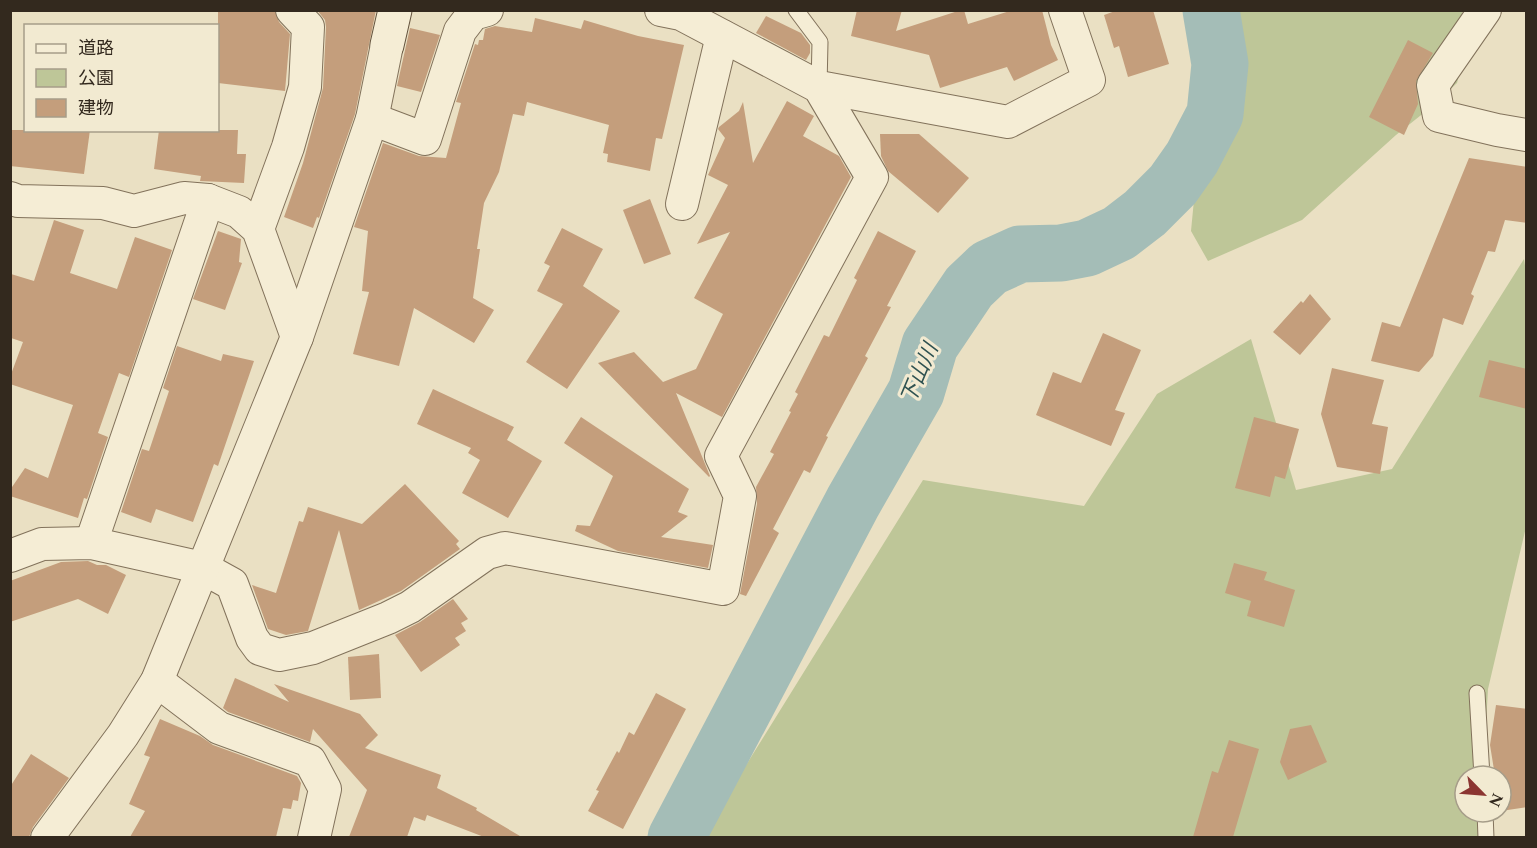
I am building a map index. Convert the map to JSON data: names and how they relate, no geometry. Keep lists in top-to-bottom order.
{
  "water": ["下山川"],
  "legend": ["道路", "公園", "建物"],
  "north": "bottom right"
}
